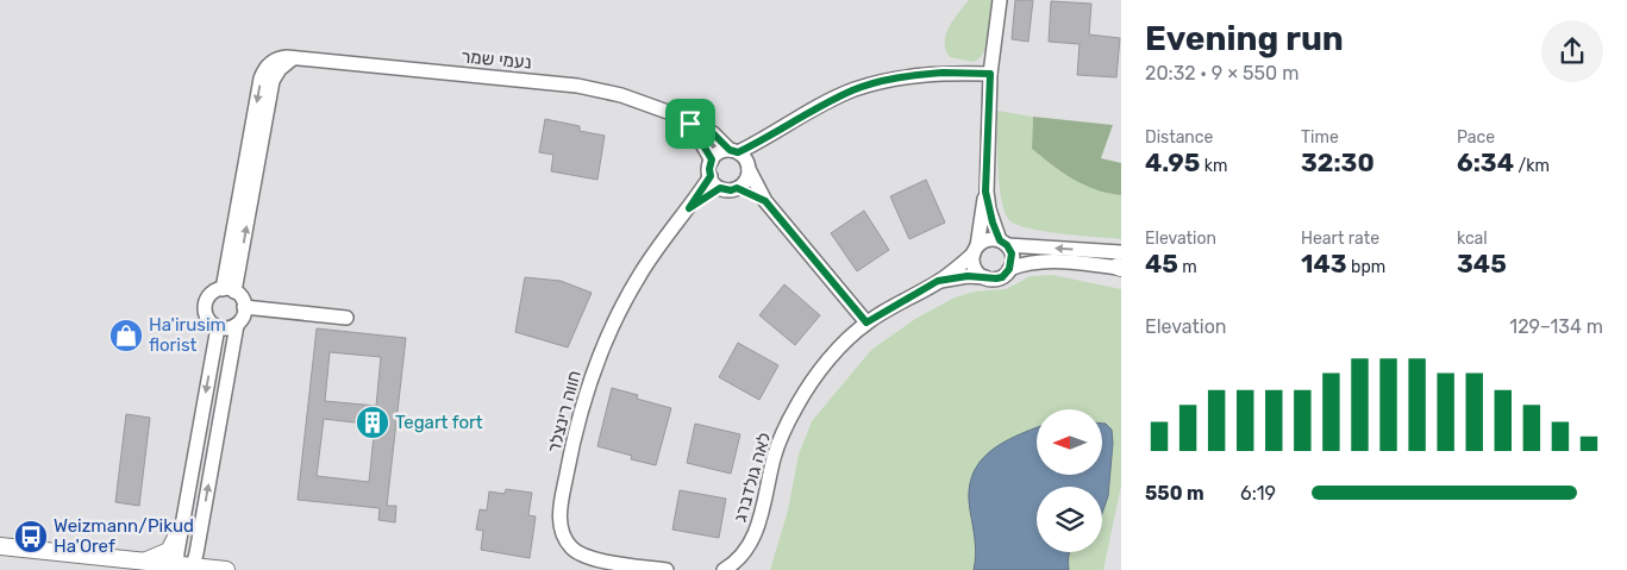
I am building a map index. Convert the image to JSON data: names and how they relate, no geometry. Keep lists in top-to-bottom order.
{
  "streets": {
    "street": ["נעמי שמר", "חווה רינצלר", "לאה גולדברג"]
  },
  "crossings": [
    ["נעמי שמר", "חווה רינצלר"]
  ],
  "places": {
    "shop": ["Ha'irusim florist"],
    "building": ["Tegart fort"],
    "bus stop": ["Weizmann/Pikud Ha'Oref"]
  },
  "north": "left",
  "page": {
    "heading": ["Evening run", "20:32 · 9 × 550 m"],
    "stats": [
      ["Distance", "4.95 km"],
      ["Time", "32:30"],
      ["Pace", "6:34 /km"],
      ["Elevation", "45 m"],
      ["Heart rate", "143 bpm"],
      ["kcal", "345"]
    ],
    "chart": ["Elevation", "129–134 m"],
    "list": [
      {
        "name": "550 m",
        "note": "6:19"
      }
    ]
  }
}
